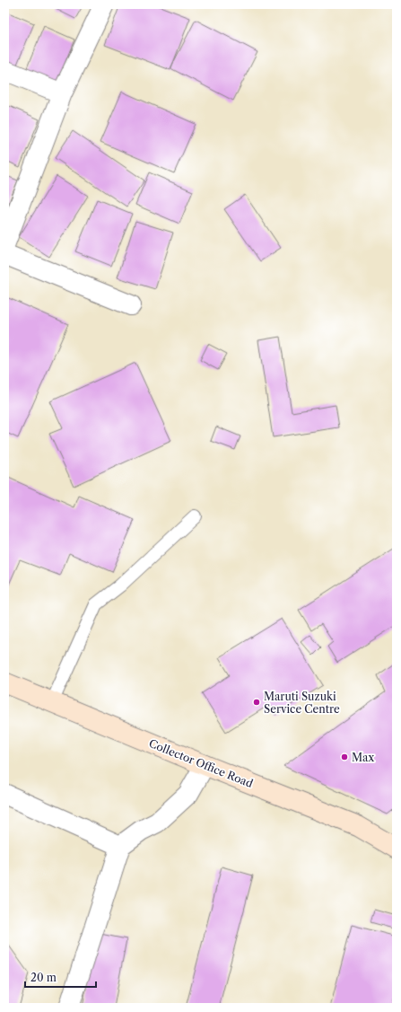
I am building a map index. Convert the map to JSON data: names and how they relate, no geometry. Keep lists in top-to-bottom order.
{
  "streets": {
    "main road": ["Collector Office Road"]
  },
  "places": ["Maruti Suzuki Service Centre", "Max"],
  "scale_bar": "20 m"
}
